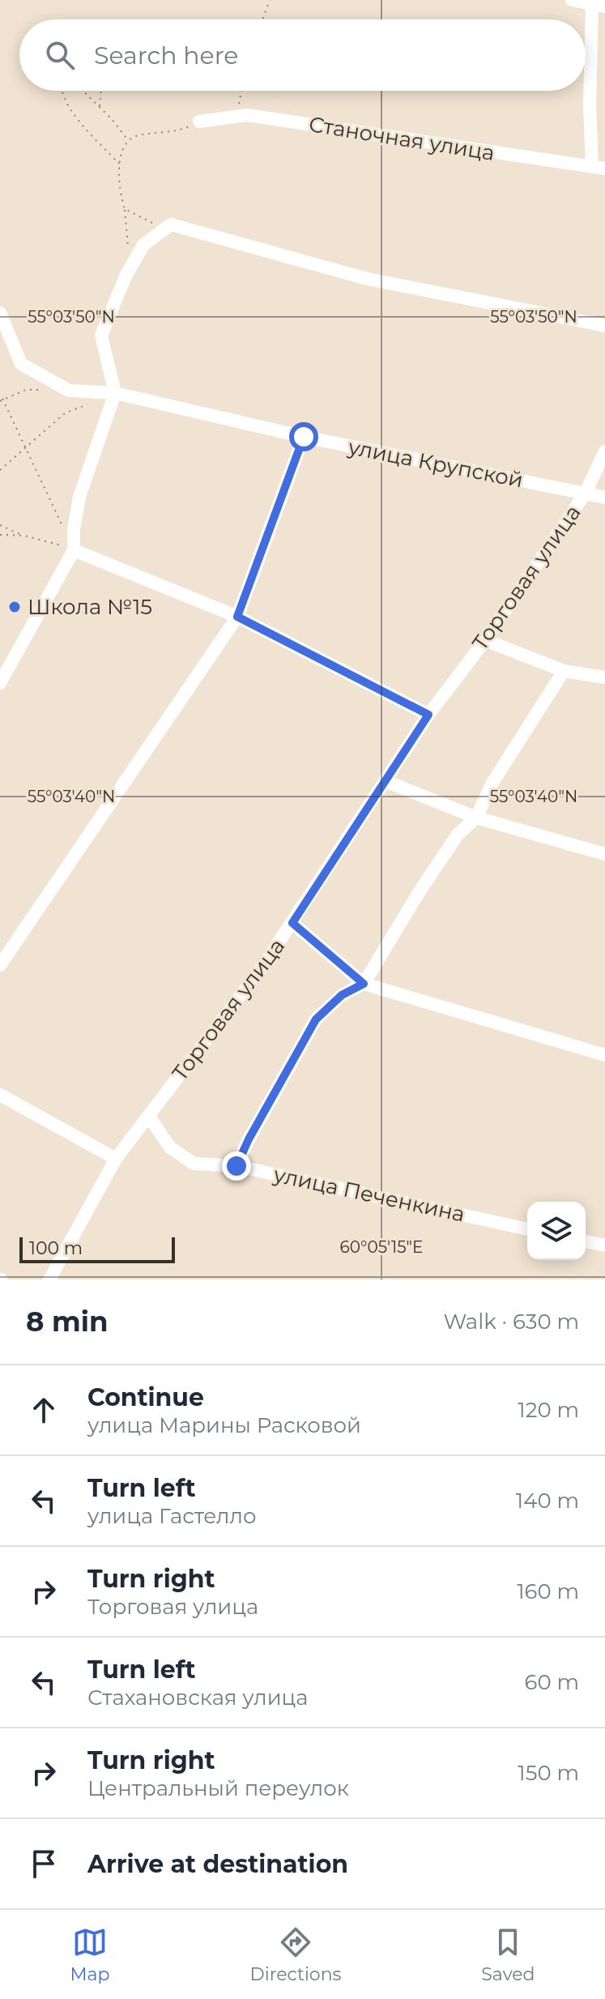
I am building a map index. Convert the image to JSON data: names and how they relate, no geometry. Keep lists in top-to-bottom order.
{
  "streets": {
    "street": [
      "Станочная улица",
      "улица Крупской",
      "Торговая улица",
      "улица Печенкина"
    ]
  },
  "crossings": [
    ["улица Крупской", "Торговая улица"],
    ["Торговая улица", "улица Печенкина"]
  ],
  "places": ["Школа №15"],
  "scale_bar": "100 m",
  "page": {
    "search": "Search here",
    "scale": "100 m",
    "heading": ["8 min", "Walk · 630 m"],
    "list": [
      ["Continue", "улица Марины Расковой", "120 m"],
      ["Turn left", "улица Гастелло", "140 m"],
      ["Turn right", "Торговая улица", "160 m"],
      ["Turn left", "Стахановская улица", "60 m"],
      ["Turn right", "Центральный переулок", "150 m"],
      "Arrive at destination"
    ],
    "nav": ["Map", "Directions", "Saved"]
  },
  "coordinates": ["55°03'50\"N", "55°03'40\"N", "60°05'15\"E"]
}
